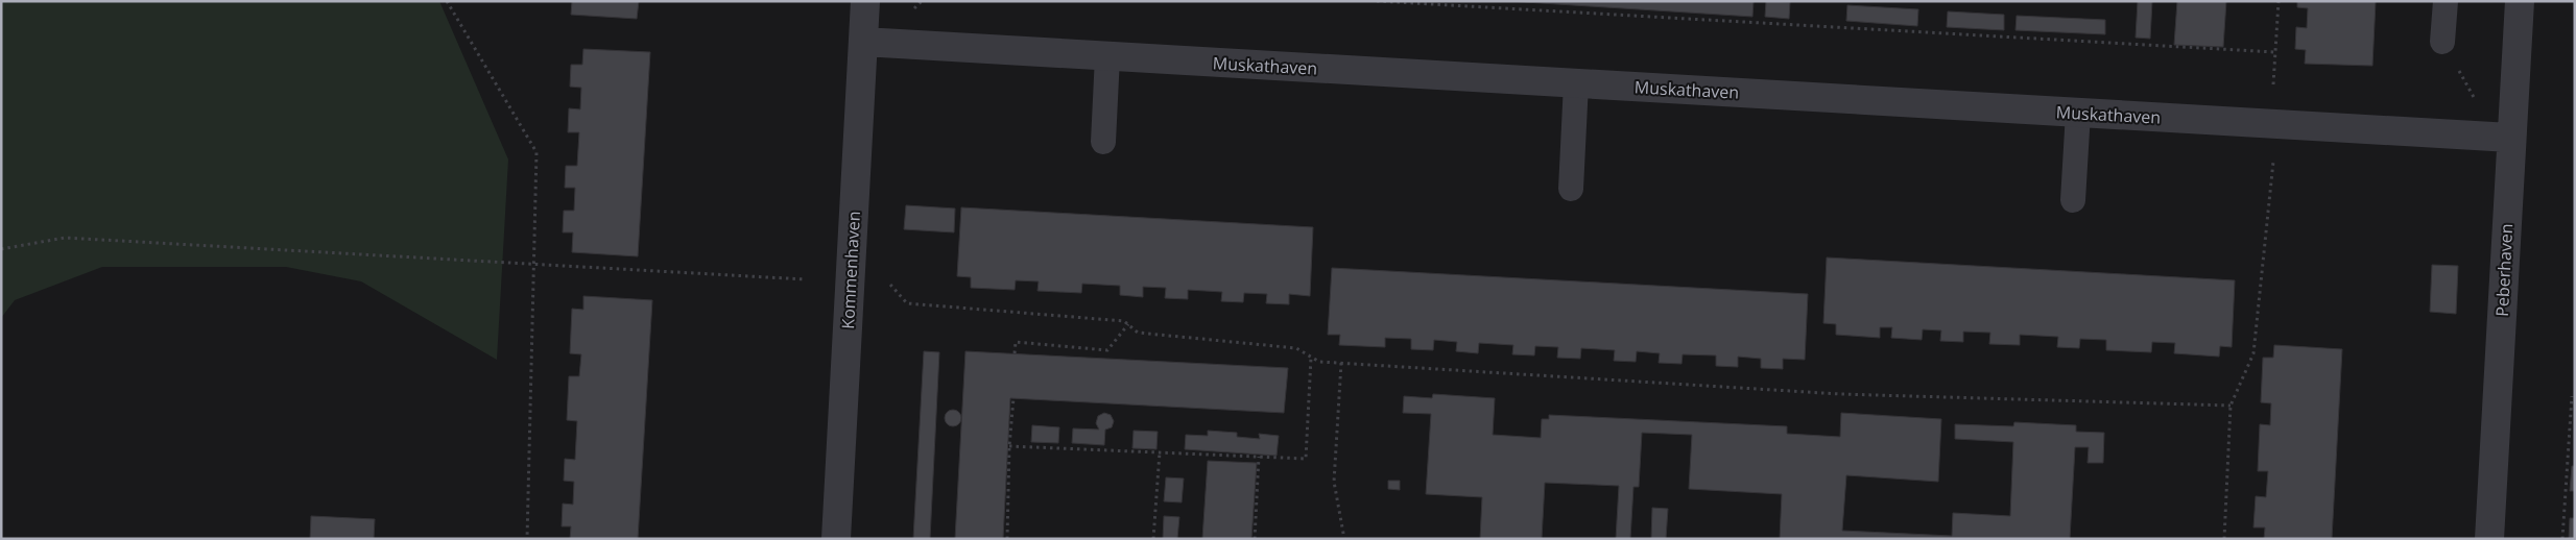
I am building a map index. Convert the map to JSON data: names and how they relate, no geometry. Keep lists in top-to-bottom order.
{
  "streets": {
    "street": ["Muskathaven", "Kommenhaven", "Peberhaven"]
  },
  "crossings": [
    ["Muskathaven", "Kommenhaven"],
    ["Muskathaven", "Peberhaven"]
  ]
}
